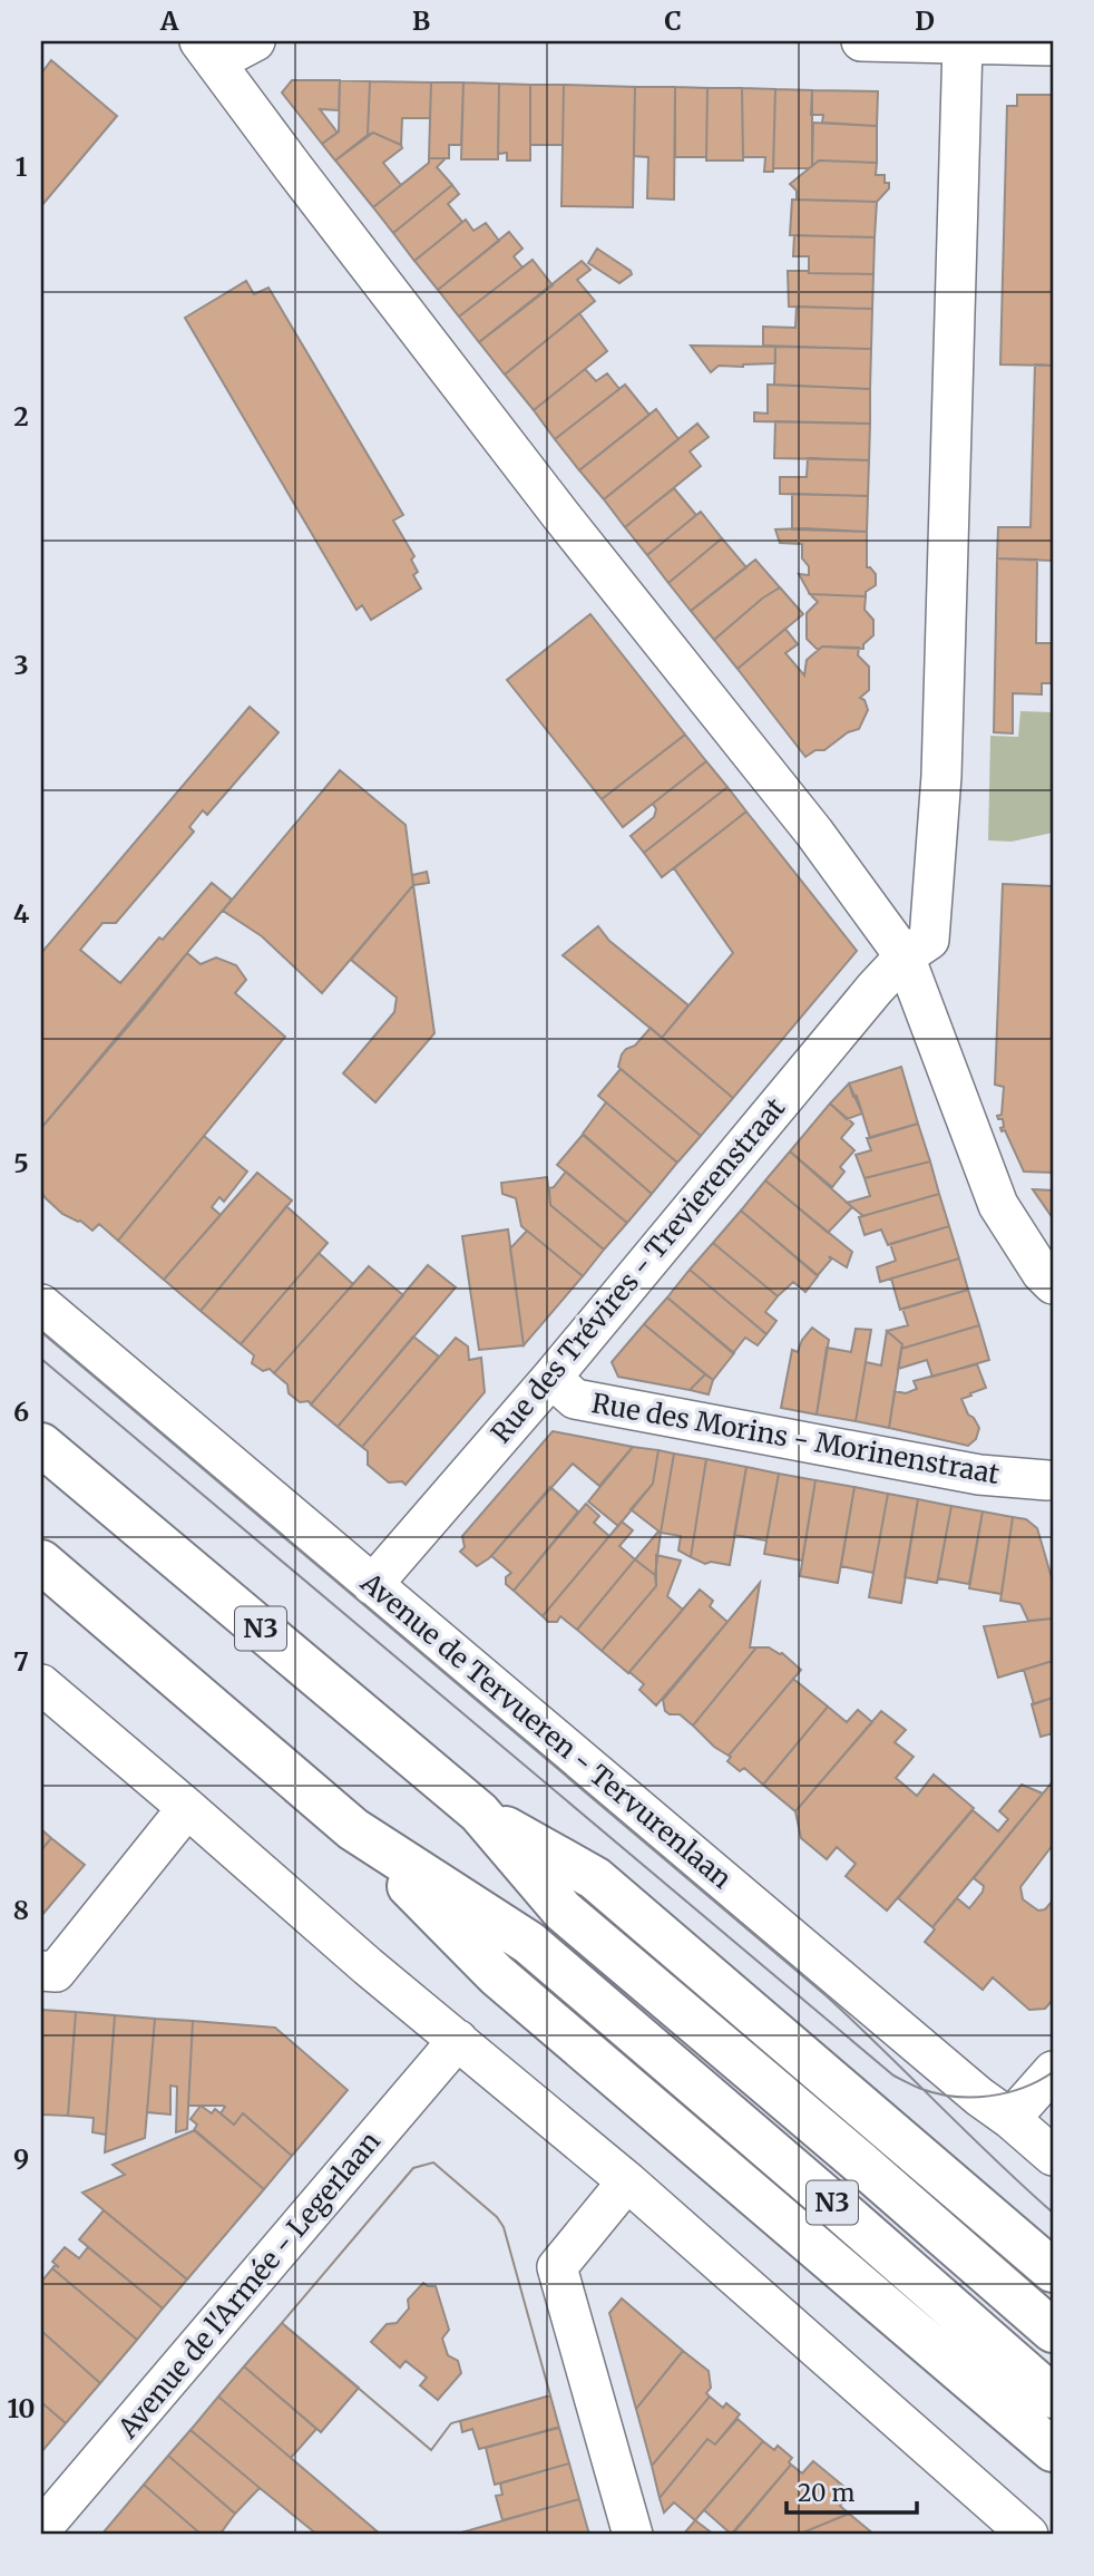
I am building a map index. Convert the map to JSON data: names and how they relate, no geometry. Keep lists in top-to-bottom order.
{
  "streets": {
    "highway": ["N3"],
    "street": [
      "Rue des Trévires - Trevierenstraat",
      "Rue des Morins - Morinenstraat",
      "Avenue de Tervueren - Tervurenlaan",
      "Avenue de l'Armée - Legerlaan"
    ]
  },
  "crossings": [
    ["Rue des Trévires - Trevierenstraat", "Rue des Morins - Morinenstraat"],
    ["Rue des Trévires - Trevierenstraat", "Avenue de Tervueren - Tervurenlaan"]
  ],
  "scale_bar": "20 m",
  "grid": {
    "columns": [
      "A",
      "B",
      "C",
      "D"
    ],
    "rows": [
      "1",
      "2",
      "3",
      "4",
      "5",
      "6",
      "7",
      "8",
      "9",
      "10"
    ]
  }
}
